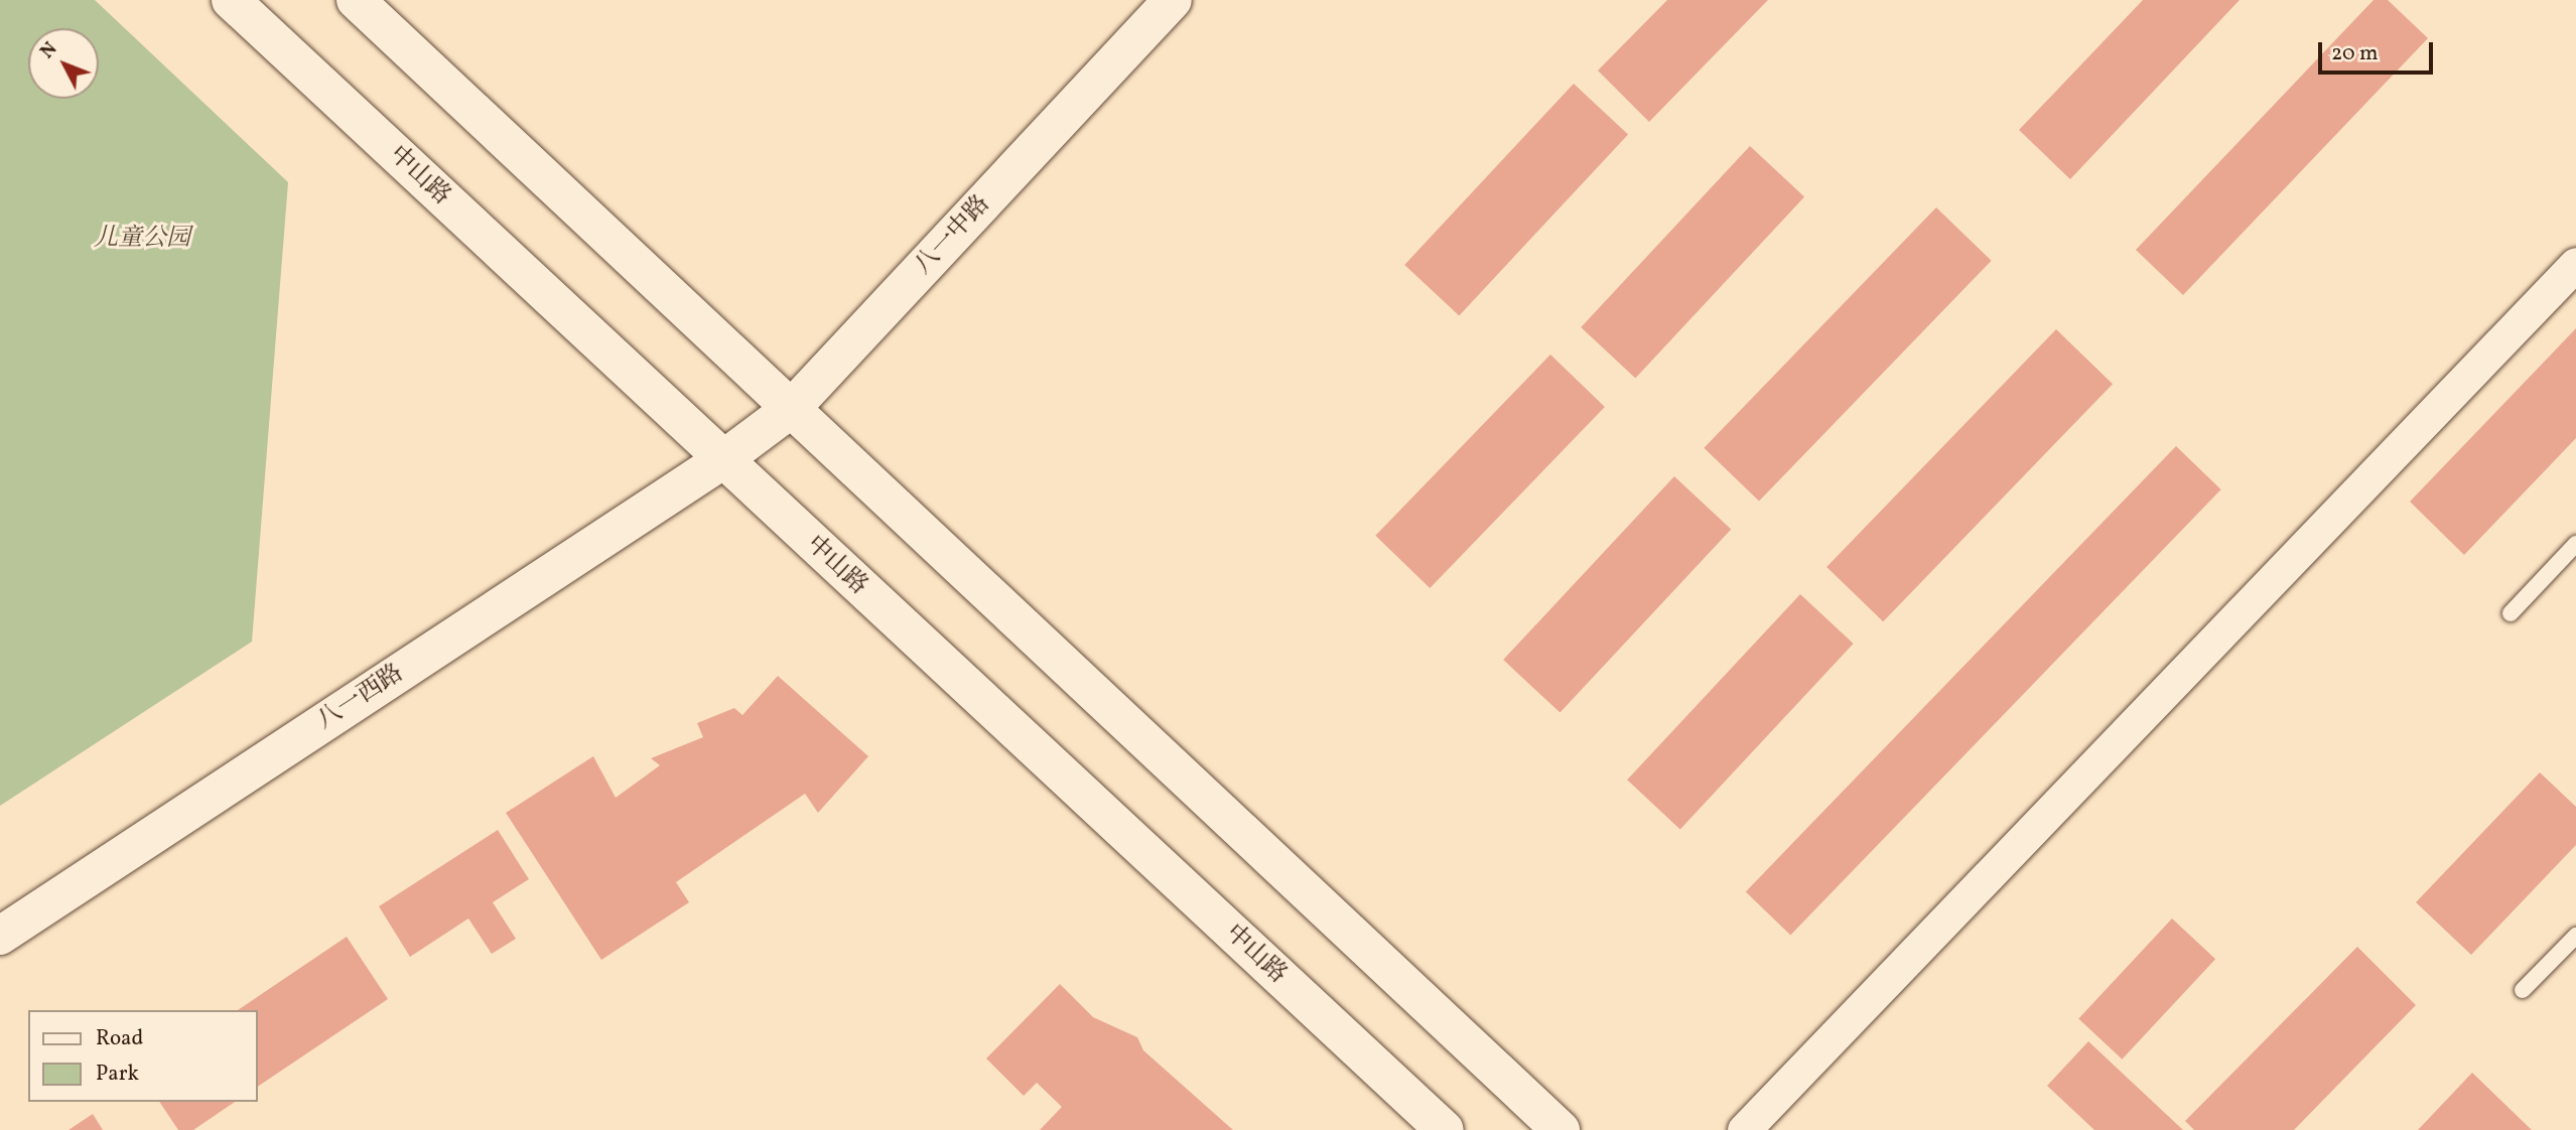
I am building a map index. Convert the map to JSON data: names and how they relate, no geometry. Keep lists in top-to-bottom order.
{
  "streets": {
    "main road": ["中山路", "八一中路", "八一西路"]
  },
  "crossings": [
    ["中山路", "八一中路"],
    ["中山路", "八一西路"],
    ["八一中路", "八一西路"]
  ],
  "parks": ["儿童公园"],
  "legend": ["Road", "Park"],
  "scale_bar": "20 m",
  "north": "top left"
}
